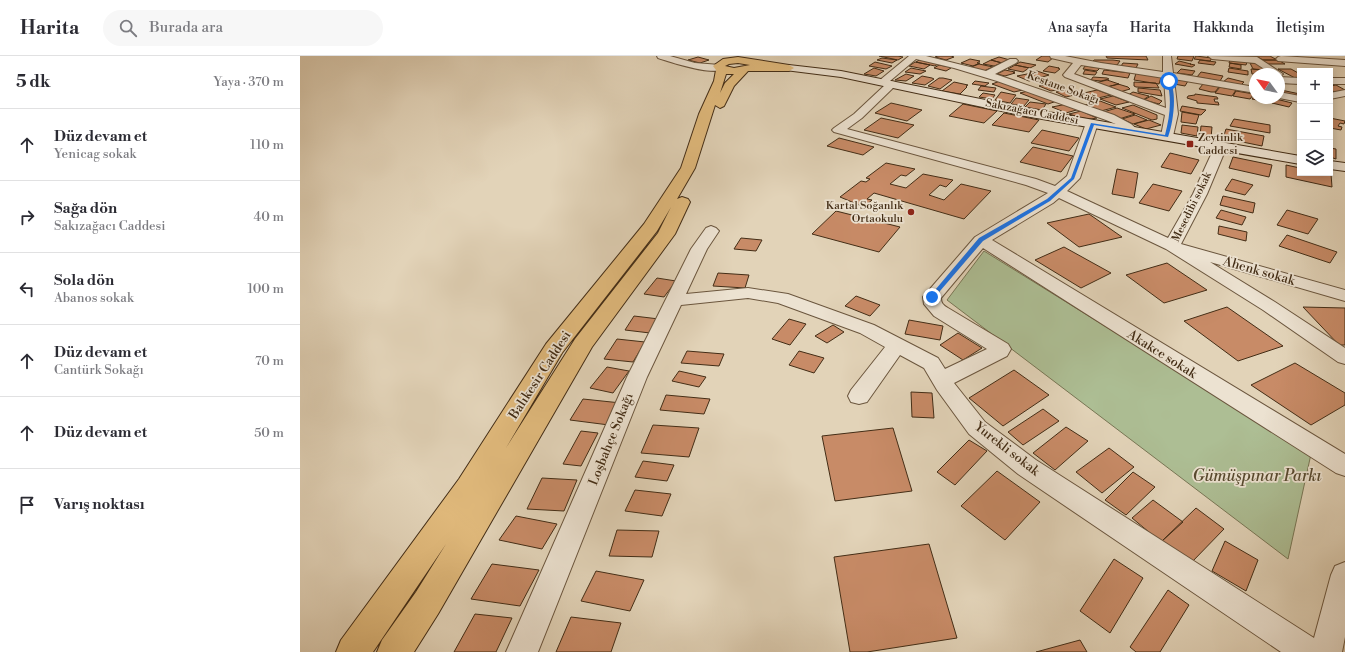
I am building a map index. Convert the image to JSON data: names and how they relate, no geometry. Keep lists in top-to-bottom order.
{
  "streets": {
    "main road": ["Balıkesir Caddesi"],
    "street": [
      "Kestane Sokağı",
      "Sakızağacı Caddesi",
      "Mesedibi sokak",
      "Ahenk sokak",
      "Akakce sokak",
      "Loşbahçe Sokağı",
      "Yurekli sokak"
    ]
  },
  "crossings": [
    ["Kestane Sokağı", "Sakızağacı Caddesi"],
    ["Sakızağacı Caddesi", "Mesedibi sokak"],
    ["Mesedibi sokak", "Ahenk sokak"],
    ["Loşbahçe Sokağı", "Yurekli sokak"]
  ],
  "parks": ["Gümüşpınar Parkı"],
  "places": {
    "transit": ["Zeyti̇nli̇k Caddesi̇"],
    "other": ["Kartal Soğanlık Ortaokulu"]
  },
  "north": "top left",
  "page": {
    "header": "Harita",
    "search": "Burada ara",
    "nav": [
      "Ana sayfa",
      "Harita",
      "Hakkında",
      "İletişim"
    ],
    "heading": ["5 dk", "Yaya · 370 m"],
    "map_buttons": ["+", "−"],
    "list": [
      ["Düz devam et", "Yenicag sokak", "110 m"],
      ["Sağa dön", "Sakızağacı Caddesi", "40 m"],
      ["Sola dön", "Abanos sokak", "100 m"],
      ["Düz devam et", "Cantürk Sokağı", "70 m"],
      ["Düz devam et", "50 m"],
      "Varış noktası"
    ]
  }
}
